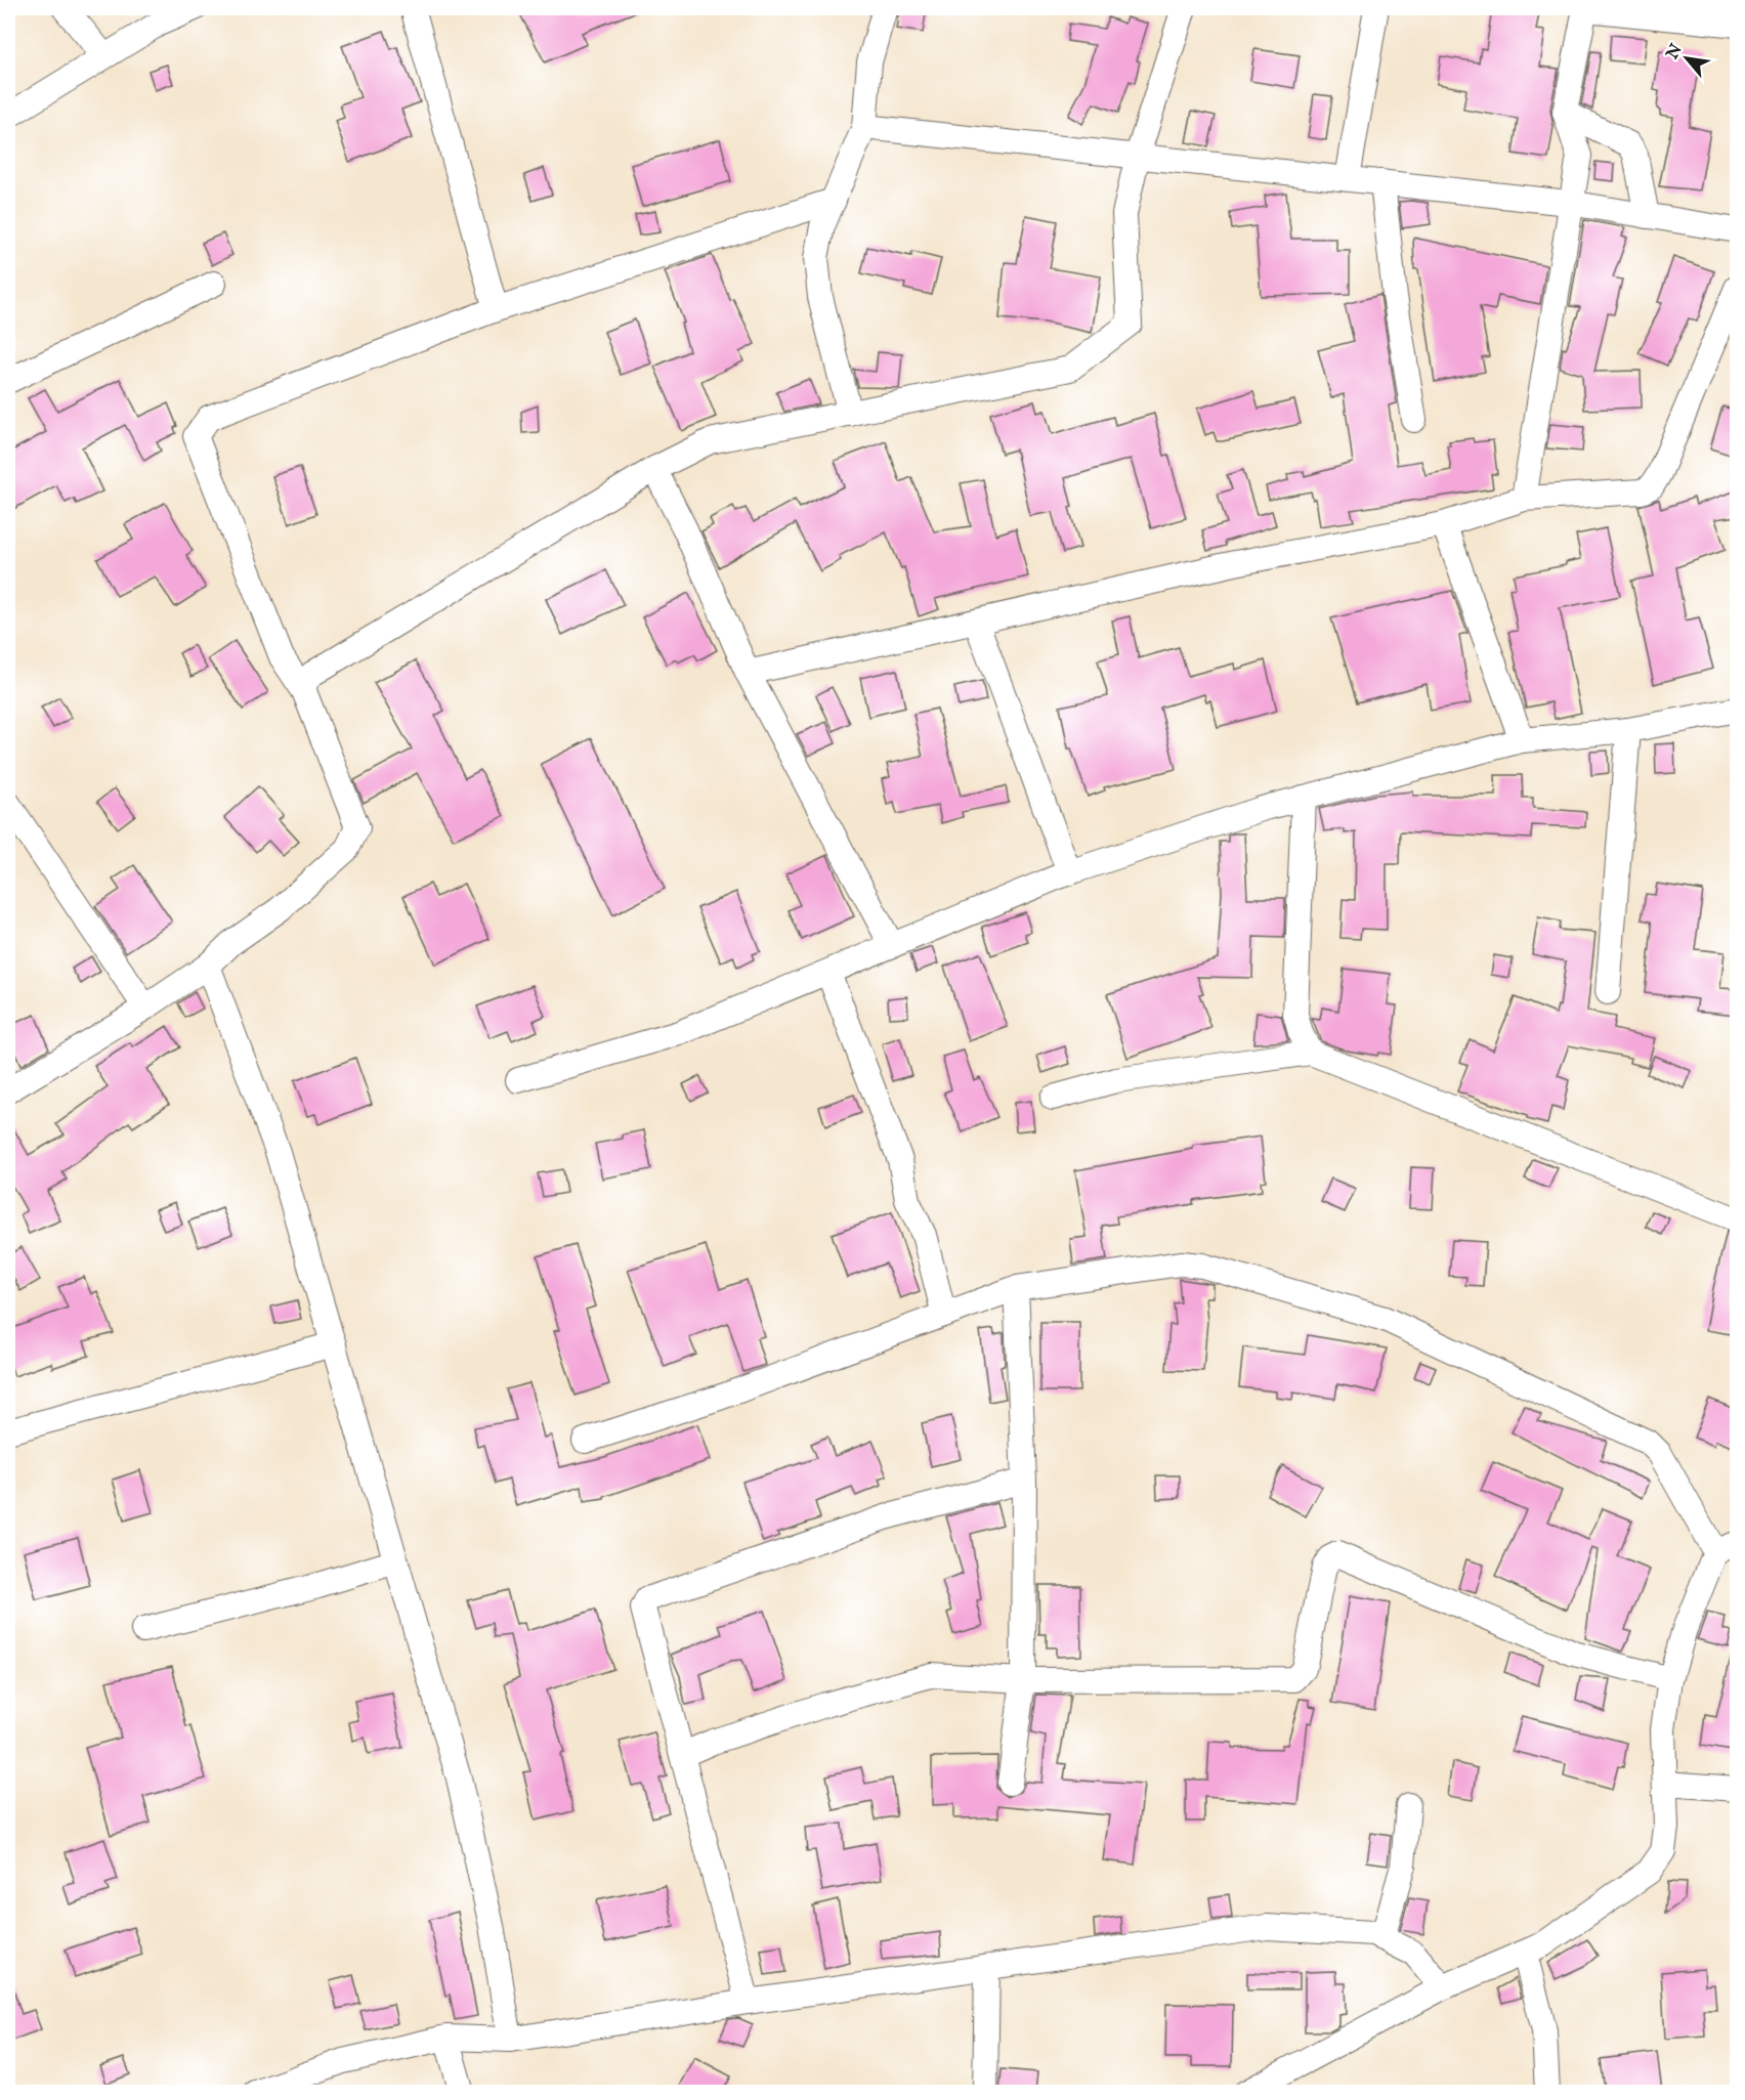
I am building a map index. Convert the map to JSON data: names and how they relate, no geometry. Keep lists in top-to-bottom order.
{
  "north": "top left"
}
